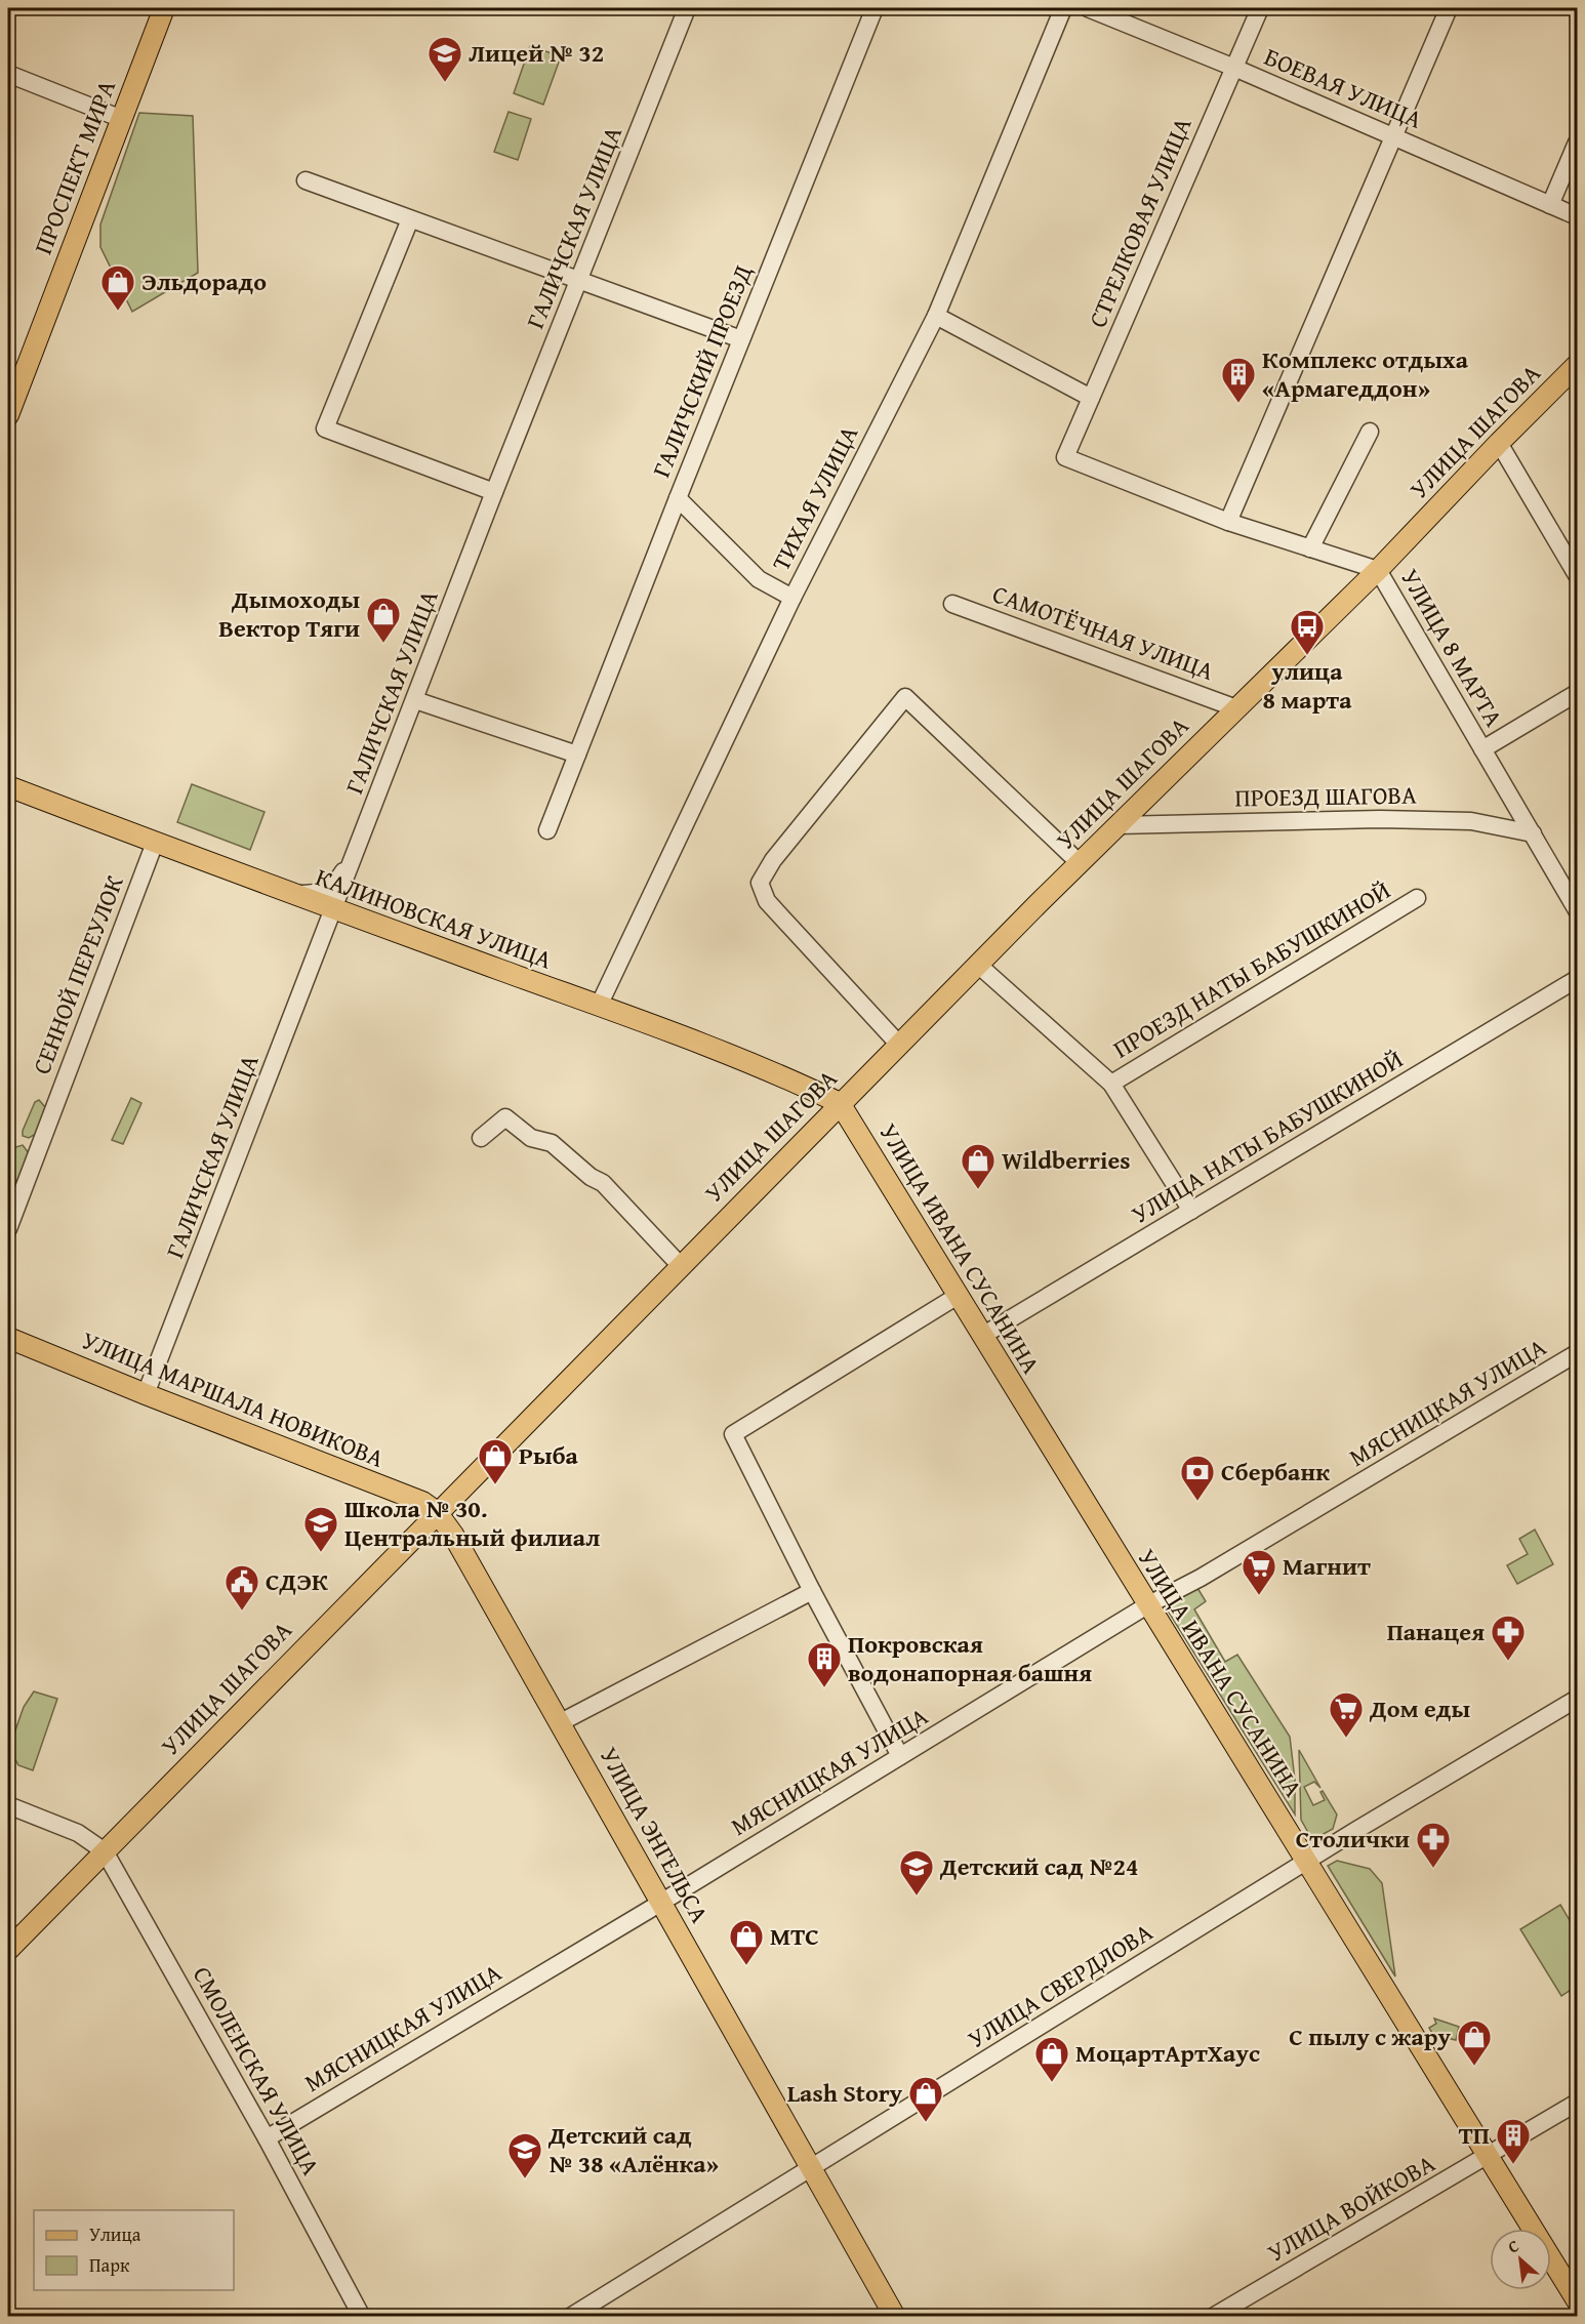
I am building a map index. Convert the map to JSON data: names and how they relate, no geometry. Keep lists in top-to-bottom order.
{
  "streets": {
    "main road": [
      "ПРОСПЕКТ МИРА",
      "УЛИЦА ШАГОВА",
      "КАЛИНОВСКАЯ УЛИЦА",
      "УЛИЦА ИВАНА СУСАНИНА",
      "УЛИЦА МАРШАЛА НОВИКОВА",
      "УЛИЦА ЭНГЕЛЬСА"
    ],
    "street": [
      "БОЕВАЯ УЛИЦА",
      "СТРЕЛКОВАЯ УЛИЦА",
      "ГАЛИЧСКАЯ УЛИЦА",
      "ГАЛИЧСКИЙ ПРОЕЗД",
      "ТИХАЯ УЛИЦА",
      "САМОТЁЧНАЯ УЛИЦА",
      "УЛИЦА 8 МАРТА",
      "ПРОЕЗД ШАГОВА",
      "ПРОЕЗД НАТЫ БАБУШКИНОЙ",
      "СЕННОЙ ПЕРЕУЛОК",
      "УЛИЦА НАТЫ БАБУШКИНОЙ",
      "МЯСНИЦКАЯ УЛИЦА",
      "УЛИЦА СВЕРДЛОВА",
      "СМОЛЕНСКАЯ УЛИЦА",
      "УЛИЦА ВОЙКОВА"
    ]
  },
  "crossings": [
    ["БОЕВАЯ УЛИЦА", "СТРЕЛКОВАЯ УЛИЦА"],
    ["СТРЕЛКОВАЯ УЛИЦА", "УЛИЦА 8 МАРТА"],
    ["ГАЛИЧСКАЯ УЛИЦА", "КАЛИНОВСКАЯ УЛИЦА"],
    ["ГАЛИЧСКАЯ УЛИЦА", "УЛИЦА МАРШАЛА НОВИКОВА"],
    ["УЛИЦА ШАГОВА", "САМОТЁЧНАЯ УЛИЦА"],
    ["УЛИЦА ШАГОВА", "УЛИЦА 8 МАРТА"],
    ["УЛИЦА ШАГОВА", "ПРОЕЗД ШАГОВА"],
    ["УЛИЦА ШАГОВА", "КАЛИНОВСКАЯ УЛИЦА"],
    ["УЛИЦА ШАГОВА", "УЛИЦА ИВАНА СУСАНИНА"],
    ["УЛИЦА ШАГОВА", "УЛИЦА МАРШАЛА НОВИКОВА"],
    ["УЛИЦА ШАГОВА", "УЛИЦА ЭНГЕЛЬСА"],
    ["УЛИЦА ШАГОВА", "СМОЛЕНСКАЯ УЛИЦА"],
    ["ТИХАЯ УЛИЦА", "КАЛИНОВСКАЯ УЛИЦА"],
    ["УЛИЦА 8 МАРТА", "ПРОЕЗД ШАГОВА"],
    ["КАЛИНОВСКАЯ УЛИЦА", "СЕННОЙ ПЕРЕУЛОК"],
    ["КАЛИНОВСКАЯ УЛИЦА", "УЛИЦА ИВАНА СУСАНИНА"],
    ["УЛИЦА НАТЫ БАБУШКИНОЙ", "УЛИЦА ИВАНА СУСАНИНА"],
    ["УЛИЦА ИВАНА СУСАНИНА", "МЯСНИЦКАЯ УЛИЦА"],
    ["УЛИЦА ИВАНА СУСАНИНА", "УЛИЦА СВЕРДЛОВА"],
    ["УЛИЦА ИВАНА СУСАНИНА", "УЛИЦА ВОЙКОВА"],
    ["УЛИЦА МАРШАЛА НОВИКОВА", "УЛИЦА ЭНГЕЛЬСА"],
    ["МЯСНИЦКАЯ УЛИЦА", "УЛИЦА ЭНГЕЛЬСА"],
    ["МЯСНИЦКАЯ УЛИЦА", "СМОЛЕНСКАЯ УЛИЦА"],
    ["УЛИЦА ЭНГЕЛЬСА", "УЛИЦА СВЕРДЛОВА"]
  ],
  "places": {
    "school or university": [
      "Лицей № 32",
      "Школа № 30. Центральный филиал",
      "Детский сад №24",
      "Детский сад № 38 «Алёнка»"
    ],
    "shop": [
      "Эльдорадо",
      "Дымоходы Вектор Тяги",
      "Wildberries",
      "Рыба",
      "МТС",
      "С пылу с жару",
      "МоцартАртХаус",
      "Lash Story"
    ],
    "building": ["Комплекс отдыха «Армагеддон»", "Покровская водонапорная башня", "ТП"],
    "bus stop": ["улица 8 марта"],
    "bank": ["Сбербанк"],
    "supermarket": ["Магнит", "Дом еды"],
    "public building": ["СДЭК"],
    "pharmacy": ["Панацея", "Столички"]
  },
  "legend": ["Улица", "Парк"],
  "north": "top left"
}
